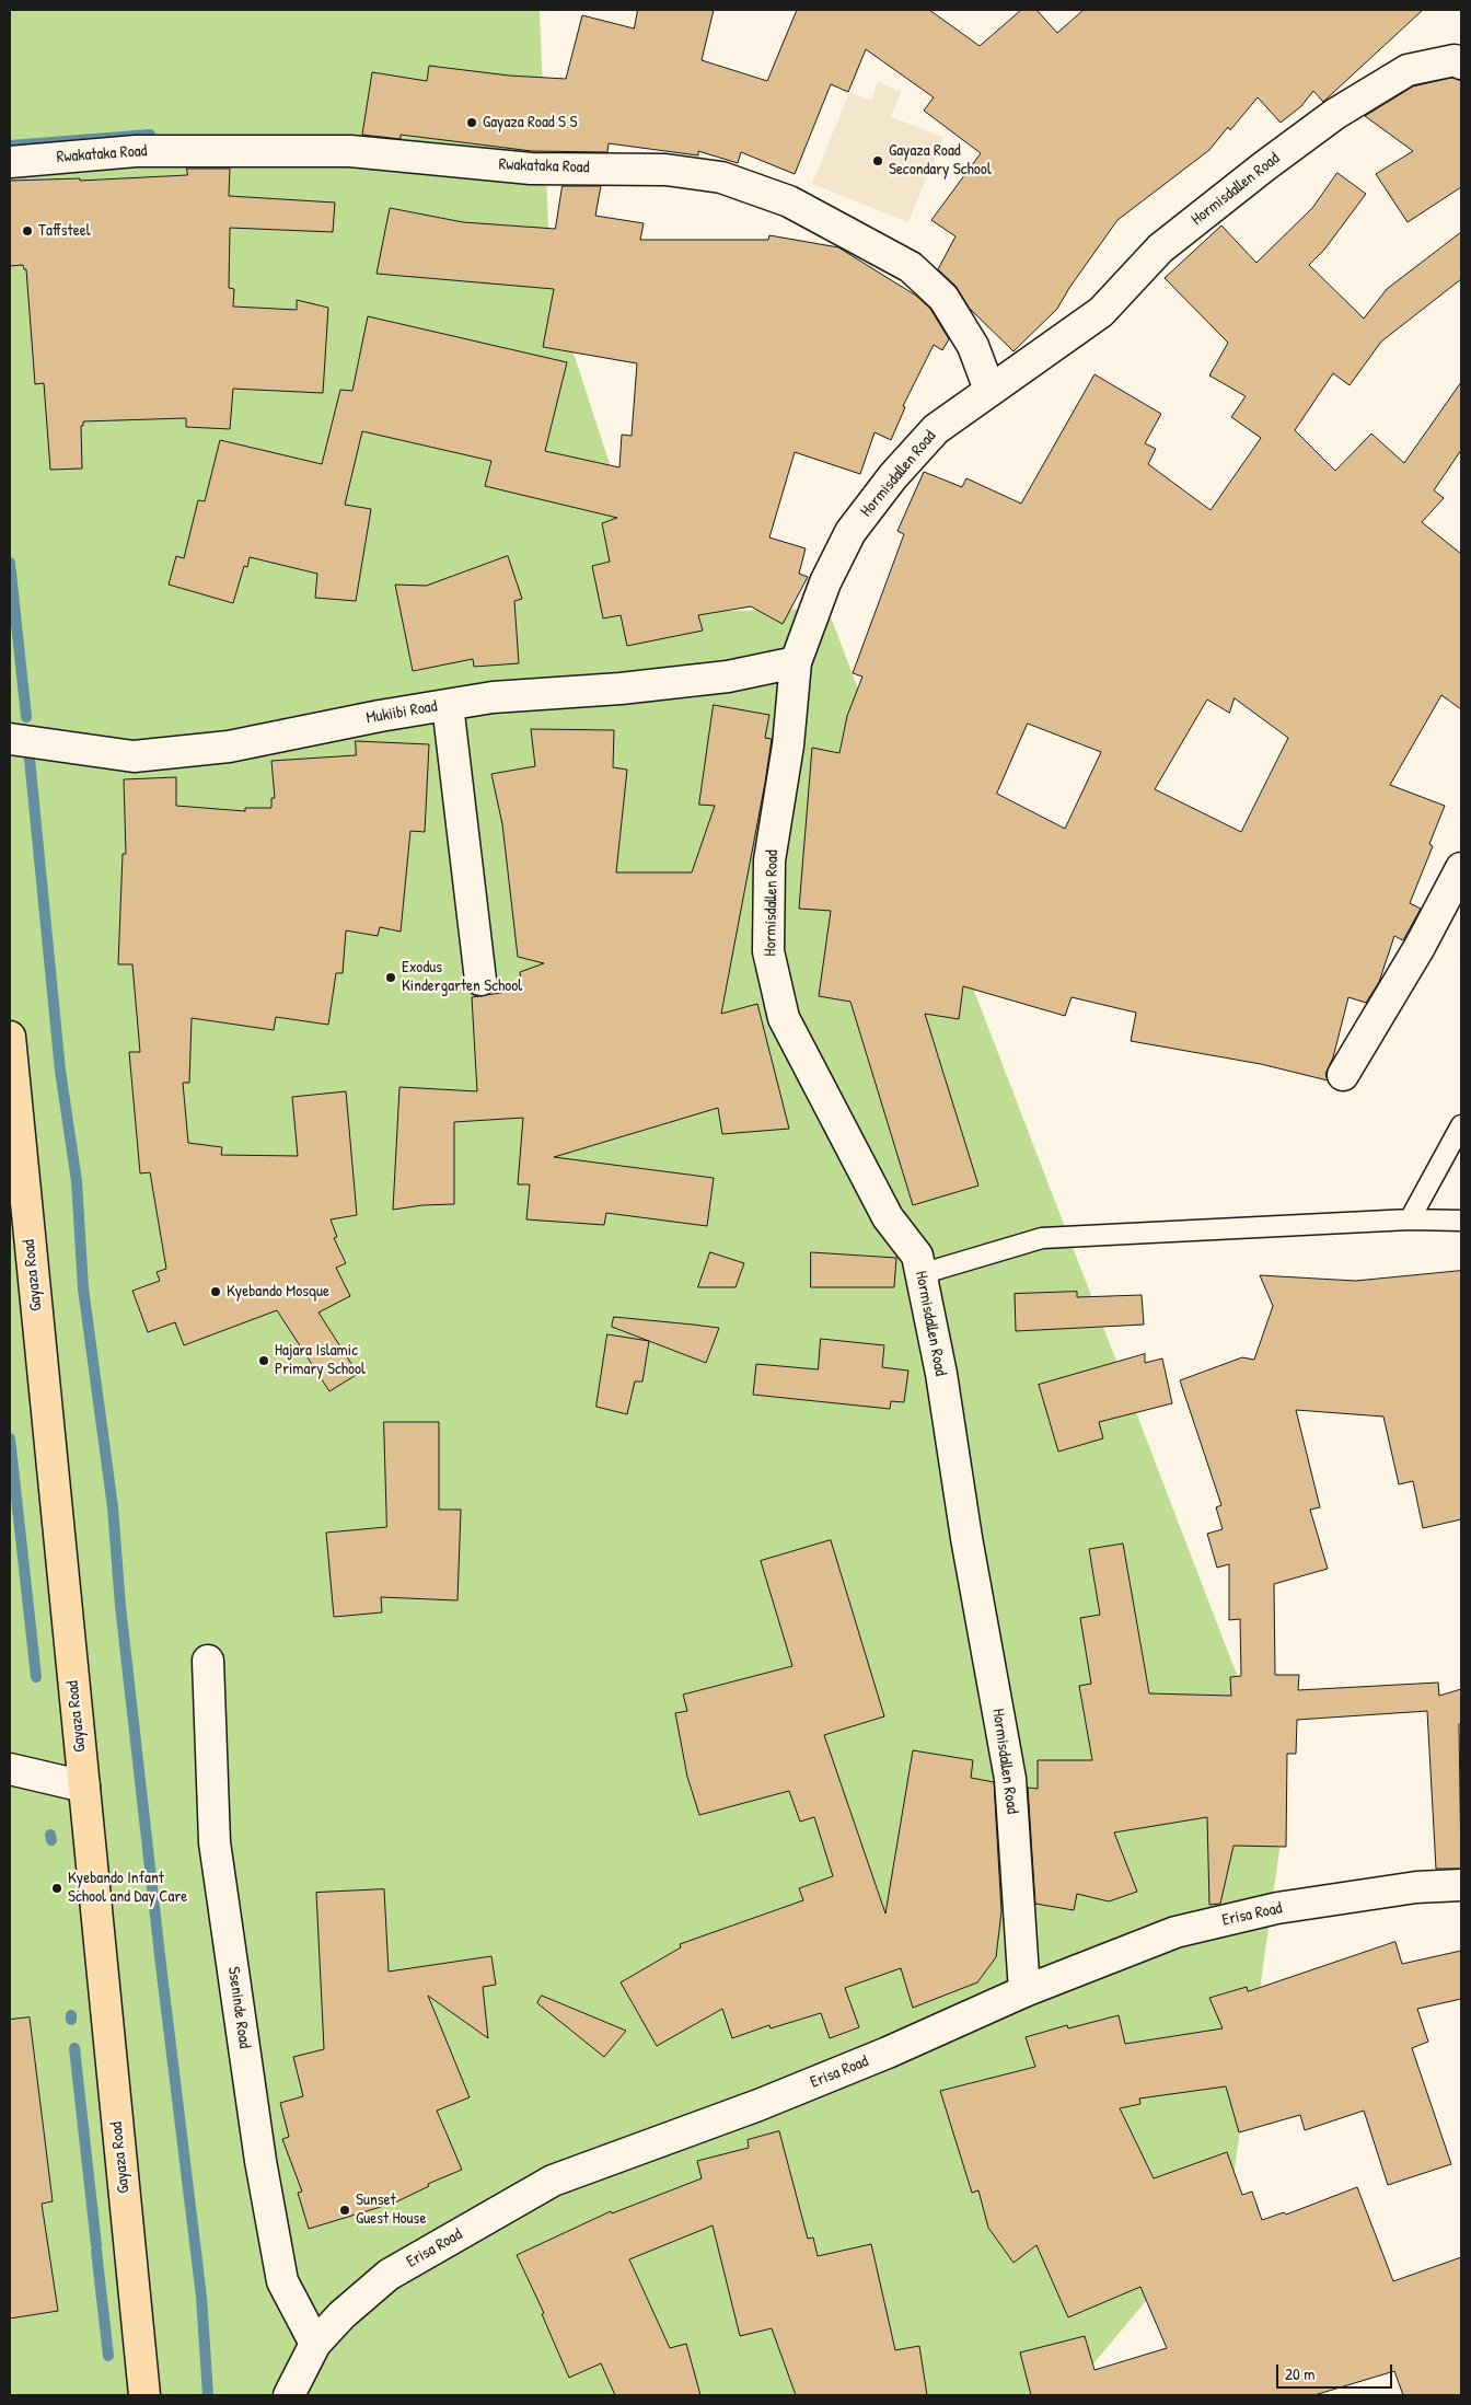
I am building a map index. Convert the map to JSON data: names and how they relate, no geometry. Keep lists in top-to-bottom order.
{
  "streets": {
    "main road": ["Gayaza Road"],
    "street": [
      "Rwakataka Road",
      "Hormisdallen Road",
      "Mukiibi Road",
      "Erisa Road",
      "Sseninde Road"
    ]
  },
  "crossings": [
    ["Rwakataka Road", "Hormisdallen Road"],
    ["Hormisdallen Road", "Mukiibi Road"],
    ["Hormisdallen Road", "Erisa Road"],
    ["Erisa Road", "Sseninde Road"]
  ],
  "places": [
    "Gayaza Road S S",
    "Gayaza Road Secondary School",
    "Taffsteel",
    "Exodus Kindergarten School",
    "Kyebando Mosque",
    "Hajara Islamic Primary School",
    "Kyebando Infant School and Day Care",
    "Sunset Guest House"
  ],
  "scale_bar": "20 m"
}
